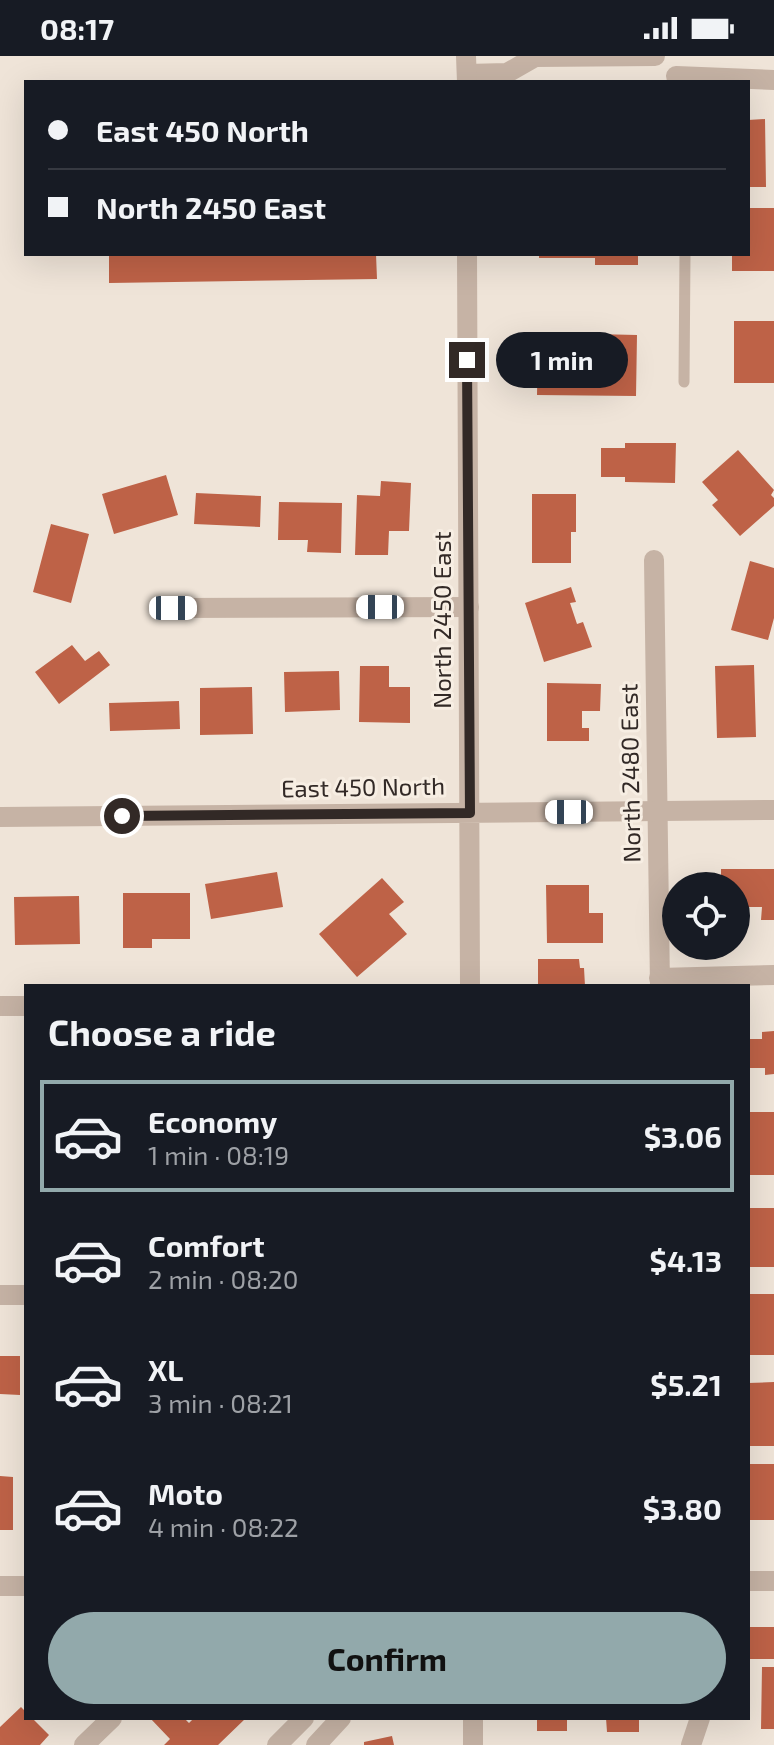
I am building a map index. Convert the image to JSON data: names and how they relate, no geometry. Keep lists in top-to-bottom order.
{
  "streets": {
    "street": ["North 2450 East", "North 2480 East", "East 450 North"]
  },
  "crossings": [
    ["North 2450 East", "East 450 North"],
    ["North 2480 East", "East 450 North"]
  ],
  "page": {
    "status": "08:17",
    "banner": ["East 450 North", "North 2450 East"],
    "bubble": "1 min",
    "heading": "Choose a ride",
    "list": [
      {
        "name": "Economy",
        "note": "1 min · 08:19",
        "value": "$3.06"
      },
      {
        "name": "Comfort",
        "note": "2 min · 08:20",
        "value": "$4.13"
      },
      {
        "name": "XL",
        "note": "3 min · 08:21",
        "value": "$5.21"
      },
      {
        "name": "Moto",
        "note": "4 min · 08:22",
        "value": "$3.80"
      }
    ],
    "buttons": "Confirm"
  }
}
